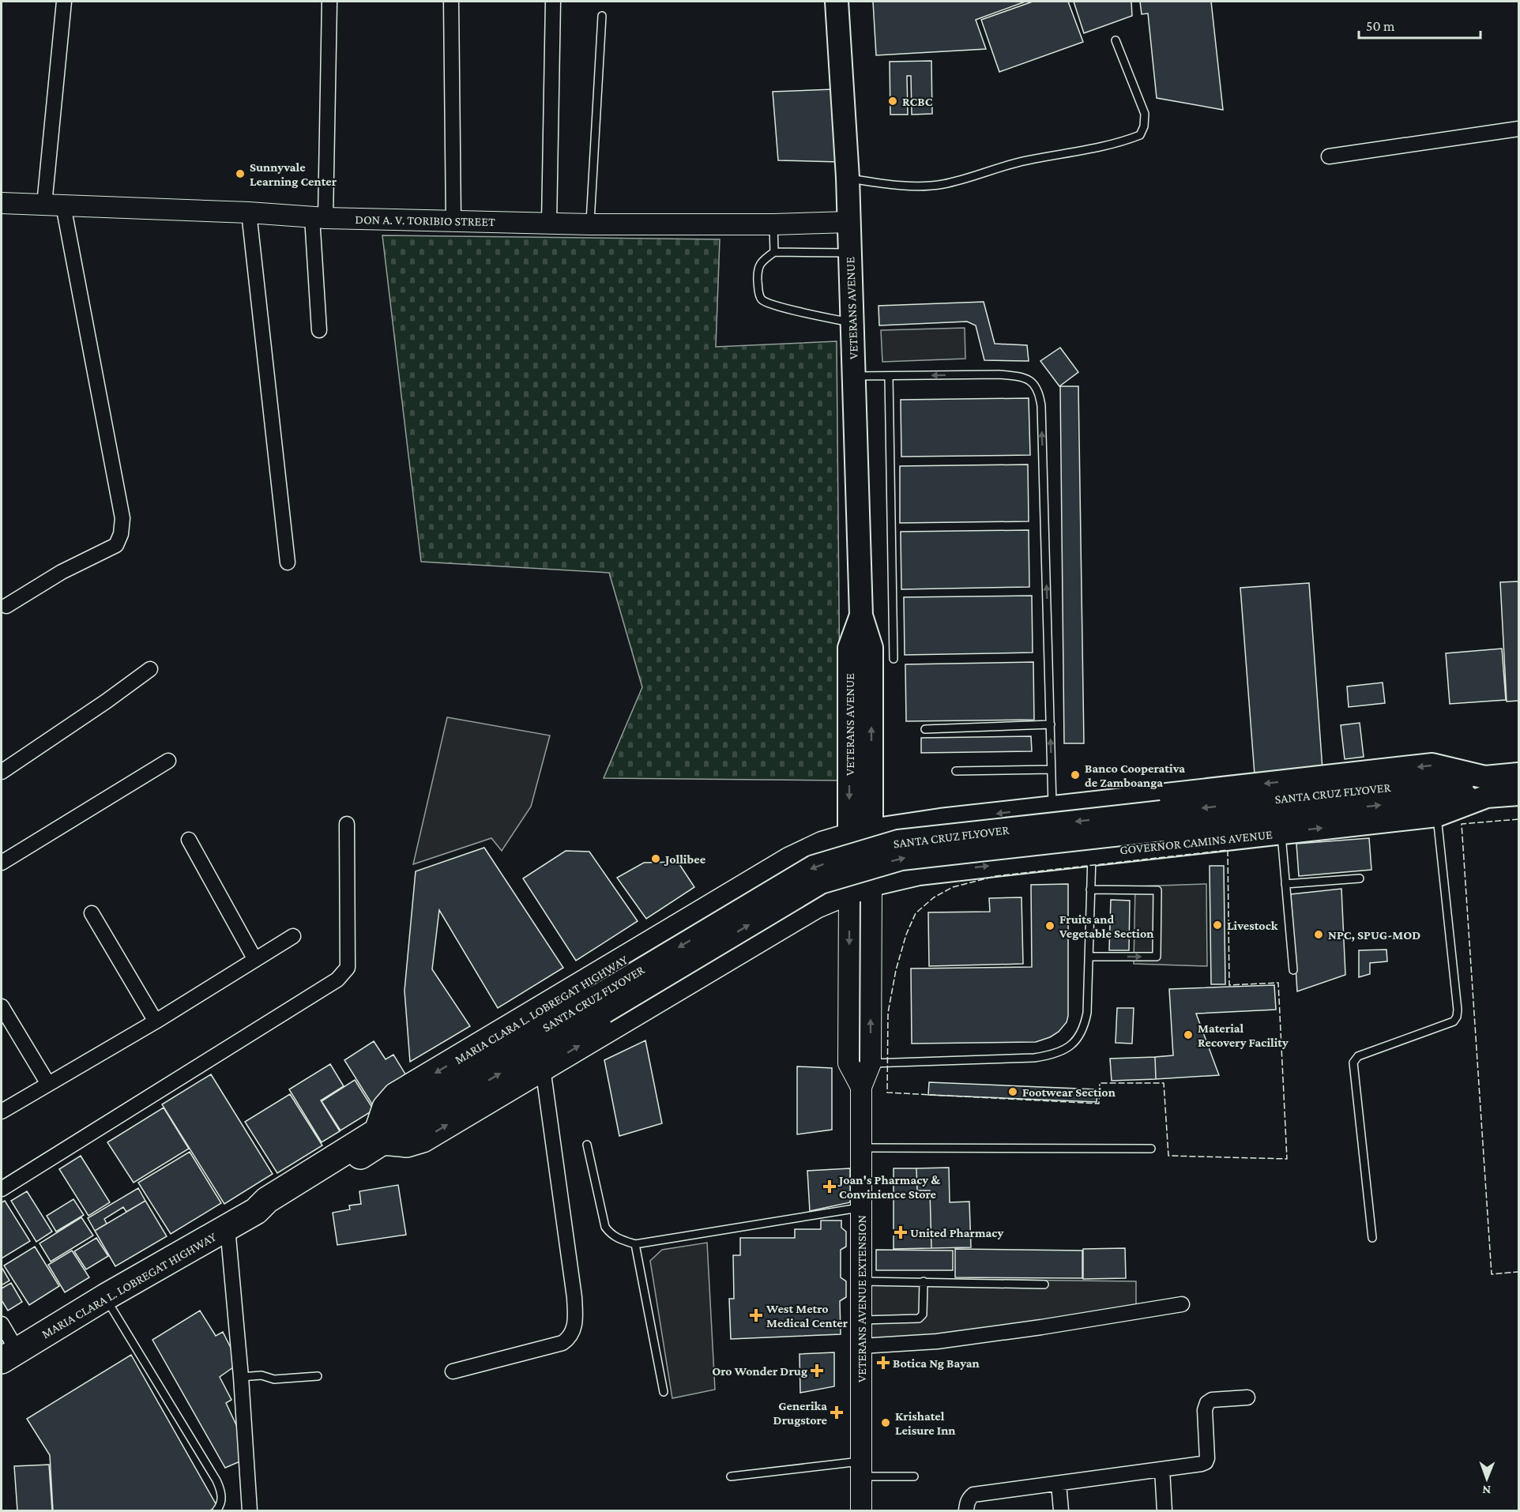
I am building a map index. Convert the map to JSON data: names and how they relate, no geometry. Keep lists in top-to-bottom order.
{
  "streets": {
    "highway": ["MARIA CLARA L. LOBREGAT HIGHWAY"],
    "main road": ["VETERANS AVENUE", "SANTA CRUZ FLYOVER", "GOVERNOR CAMINS AVENUE"],
    "street": ["DON A. V. TORIBIO STREET", "VETERANS AVENUE EXTENSION"]
  },
  "crossings": [
    ["DON A. V. TORIBIO STREET", "VETERANS AVENUE"],
    ["VETERANS AVENUE", "GOVERNOR CAMINS AVENUE"],
    ["VETERANS AVENUE", "MARIA CLARA L. LOBREGAT HIGHWAY"],
    ["VETERANS AVENUE", "VETERANS AVENUE EXTENSION"],
    ["SANTA CRUZ FLYOVER", "GOVERNOR CAMINS AVENUE"],
    ["SANTA CRUZ FLYOVER", "MARIA CLARA L. LOBREGAT HIGHWAY"],
    ["GOVERNOR CAMINS AVENUE", "MARIA CLARA L. LOBREGAT HIGHWAY"],
    ["GOVERNOR CAMINS AVENUE", "VETERANS AVENUE EXTENSION"]
  ],
  "places": {
    "other": [
      "RCBC",
      "Sunnyvale Learning Center",
      "Banco Cooperativa de Zamboanga",
      "Jollibee",
      "Livestock",
      "Fruits and Vegetable Section",
      "NPC, SPUG-MOD",
      "Material Recovery Facility",
      "Footwear Section",
      "Krishatel Leisure Inn"
    ],
    "health": [
      "Joan's Pharmacy & Convinience Store",
      "United Pharmacy",
      "West Metro Medical Center",
      "Botica Ng Bayan",
      "Oro Wonder Drug",
      "Generika Drugstore"
    ]
  },
  "scale_bar": "50 m",
  "north": "bottom"
}
